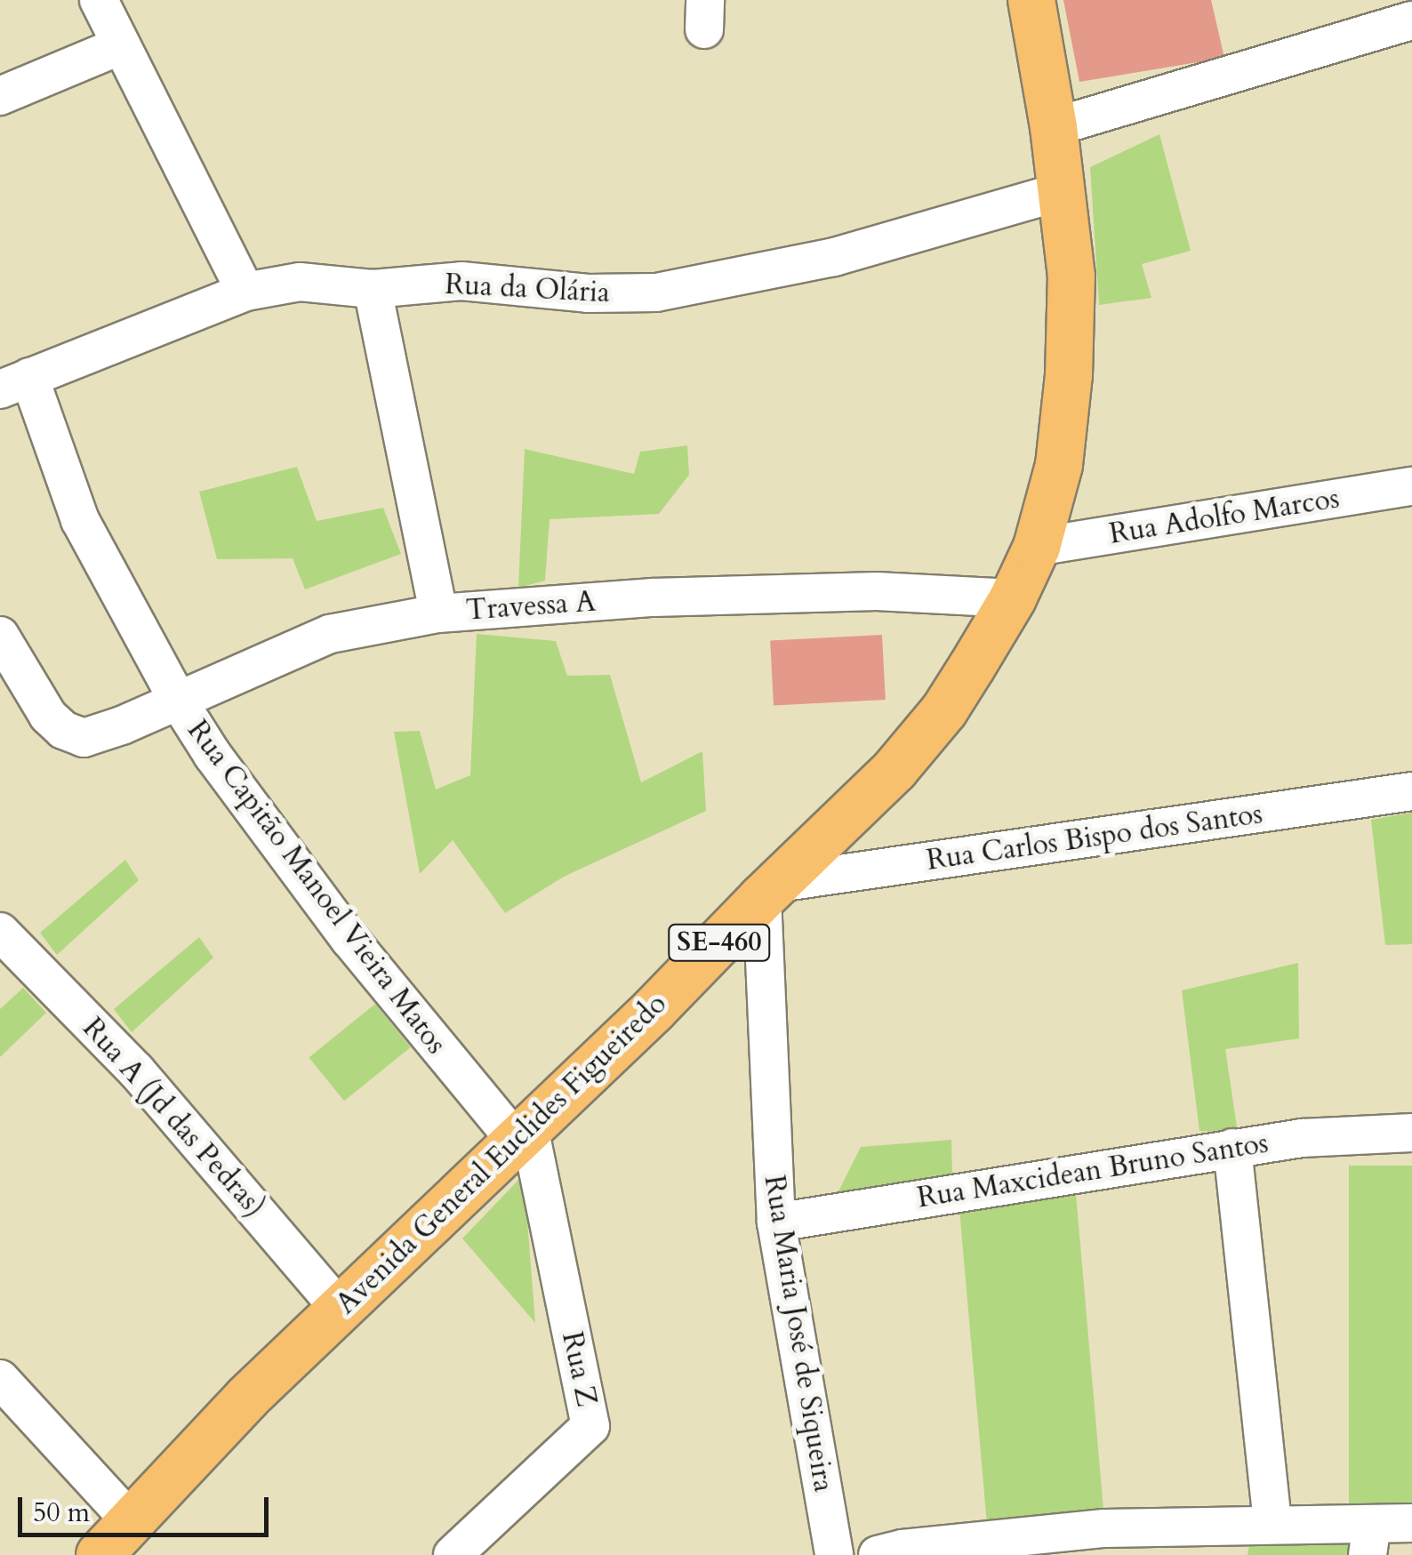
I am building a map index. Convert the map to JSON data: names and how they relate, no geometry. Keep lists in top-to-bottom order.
{
  "streets": {
    "main road": ["SE-460", "Avenida General Euclides Figueiredo"],
    "street": [
      "Rua da Olária",
      "Rua Adolfo Marcos",
      "Travessa A",
      "Rua Carlos Bispo dos Santos",
      "Rua Capitão Manoel Vieira Matos",
      "Rua A (Jd das Pedras)",
      "Rua Maxcidean Bruno Santos",
      "Rua Maria José de Siqueira",
      "Rua Z"
    ]
  },
  "crossings": [
    ["Rua da Olária", "Rua Capitão Manoel Vieira Matos"],
    ["Rua da Olária", "Avenida General Euclides Figueiredo"],
    ["Rua Adolfo Marcos", "Avenida General Euclides Figueiredo"],
    ["Travessa A", "Rua Capitão Manoel Vieira Matos"],
    ["Travessa A", "Avenida General Euclides Figueiredo"],
    ["Rua Carlos Bispo dos Santos", "Avenida General Euclides Figueiredo"],
    ["Rua Carlos Bispo dos Santos", "Rua Maria José de Siqueira"],
    ["Rua Capitão Manoel Vieira Matos", "Avenida General Euclides Figueiredo"],
    ["Rua Capitão Manoel Vieira Matos", "Rua Z"],
    ["Rua A (Jd das Pedras)", "Avenida General Euclides Figueiredo"],
    ["Avenida General Euclides Figueiredo", "Rua Maria José de Siqueira"],
    ["Avenida General Euclides Figueiredo", "Rua Z"],
    ["Rua Maxcidean Bruno Santos", "Rua Maria José de Siqueira"]
  ],
  "scale_bar": "50 m"
}
